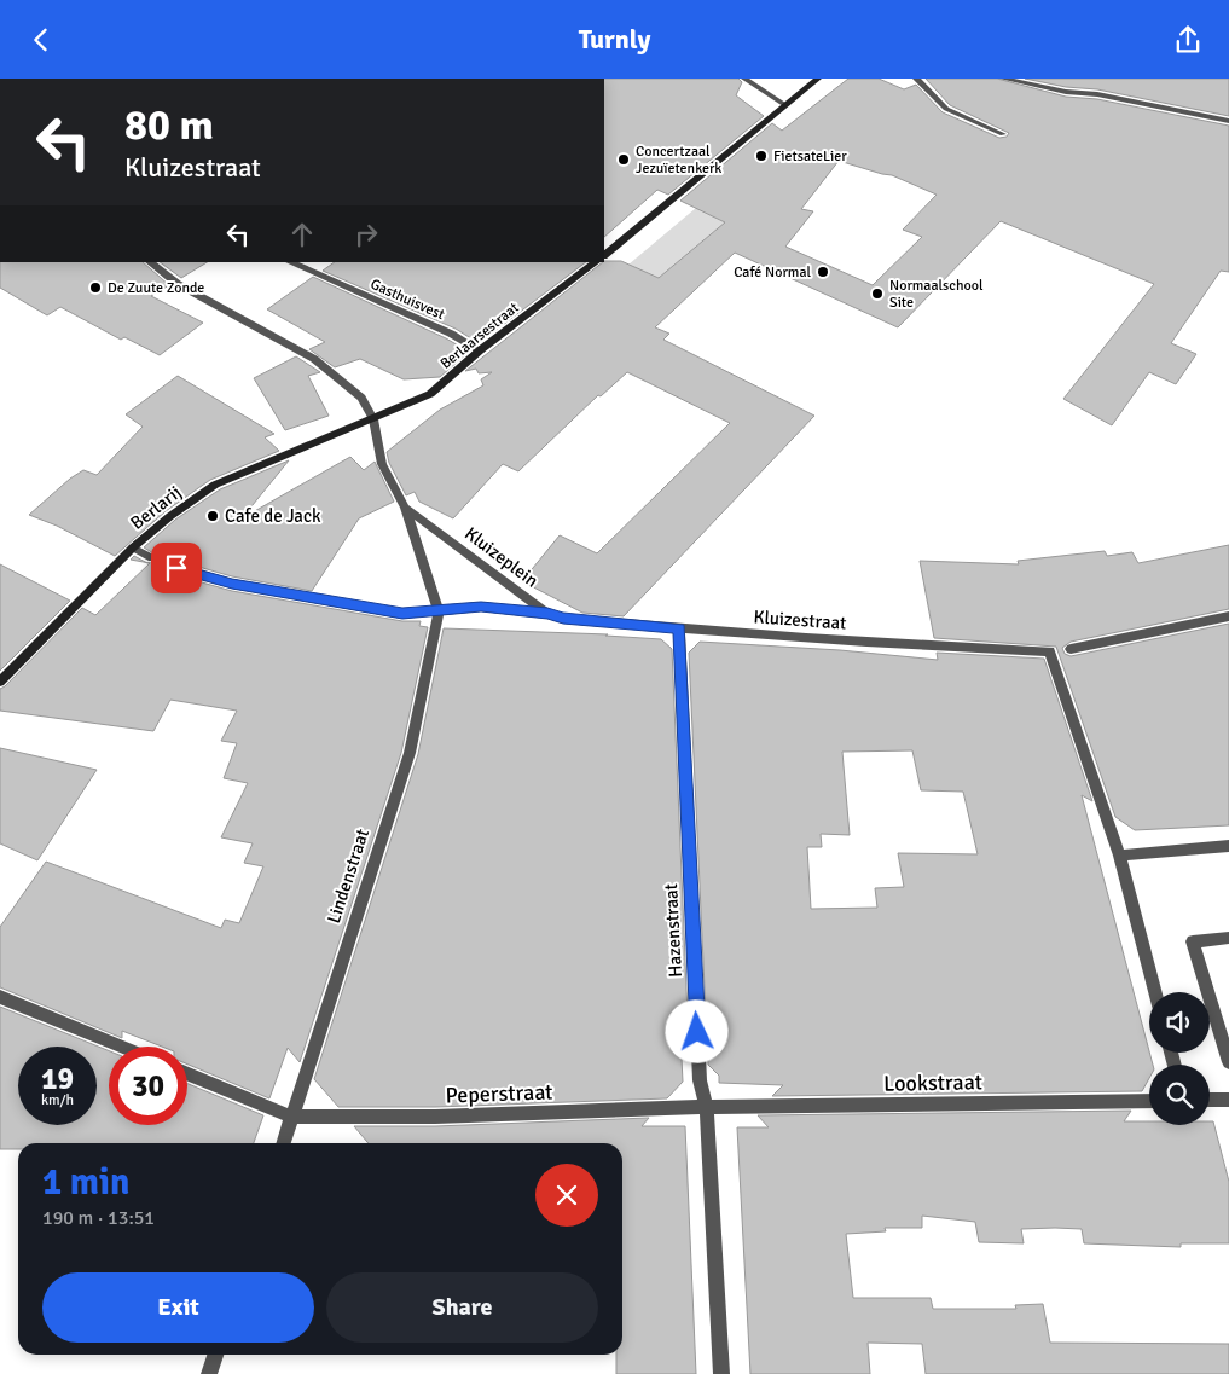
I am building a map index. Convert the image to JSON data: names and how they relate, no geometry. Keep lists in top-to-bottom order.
{
  "streets": {
    "street": [
      "Gasthuisvest",
      "Berlaarsestraat",
      "Berlarij",
      "Kluizeplein",
      "Kluizestraat",
      "Lindenstraat",
      "Hazenstraat",
      "Lookstraat",
      "Peperstraat"
    ]
  },
  "crossings": [
    ["Gasthuisvest", "Berlaarsestraat"],
    ["Berlaarsestraat", "Berlarij"],
    ["Berlaarsestraat", "Kluizeplein"],
    ["Berlarij", "Kluizeplein"],
    ["Kluizeplein", "Kluizestraat"],
    ["Kluizeplein", "Lindenstraat"],
    ["Kluizestraat", "Hazenstraat"],
    ["Lindenstraat", "Peperstraat"],
    ["Hazenstraat", "Lookstraat"],
    ["Hazenstraat", "Peperstraat"],
    ["Lookstraat", "Peperstraat"]
  ],
  "places": [
    "FietsateLier",
    "Concertzaal Jezuïetenkerk",
    "Café Normal",
    "De Zuute Zonde",
    "Normaalschool Site",
    "Cafe de Jack"
  ],
  "page": {
    "header": "Turnly",
    "turn": ["80 m", "Kluizestraat"],
    "speed": "19 km/h",
    "limit": "30",
    "heading": ["1 min", "190 m · 13:51"],
    "buttons": ["Exit", "Share"]
  }
}
